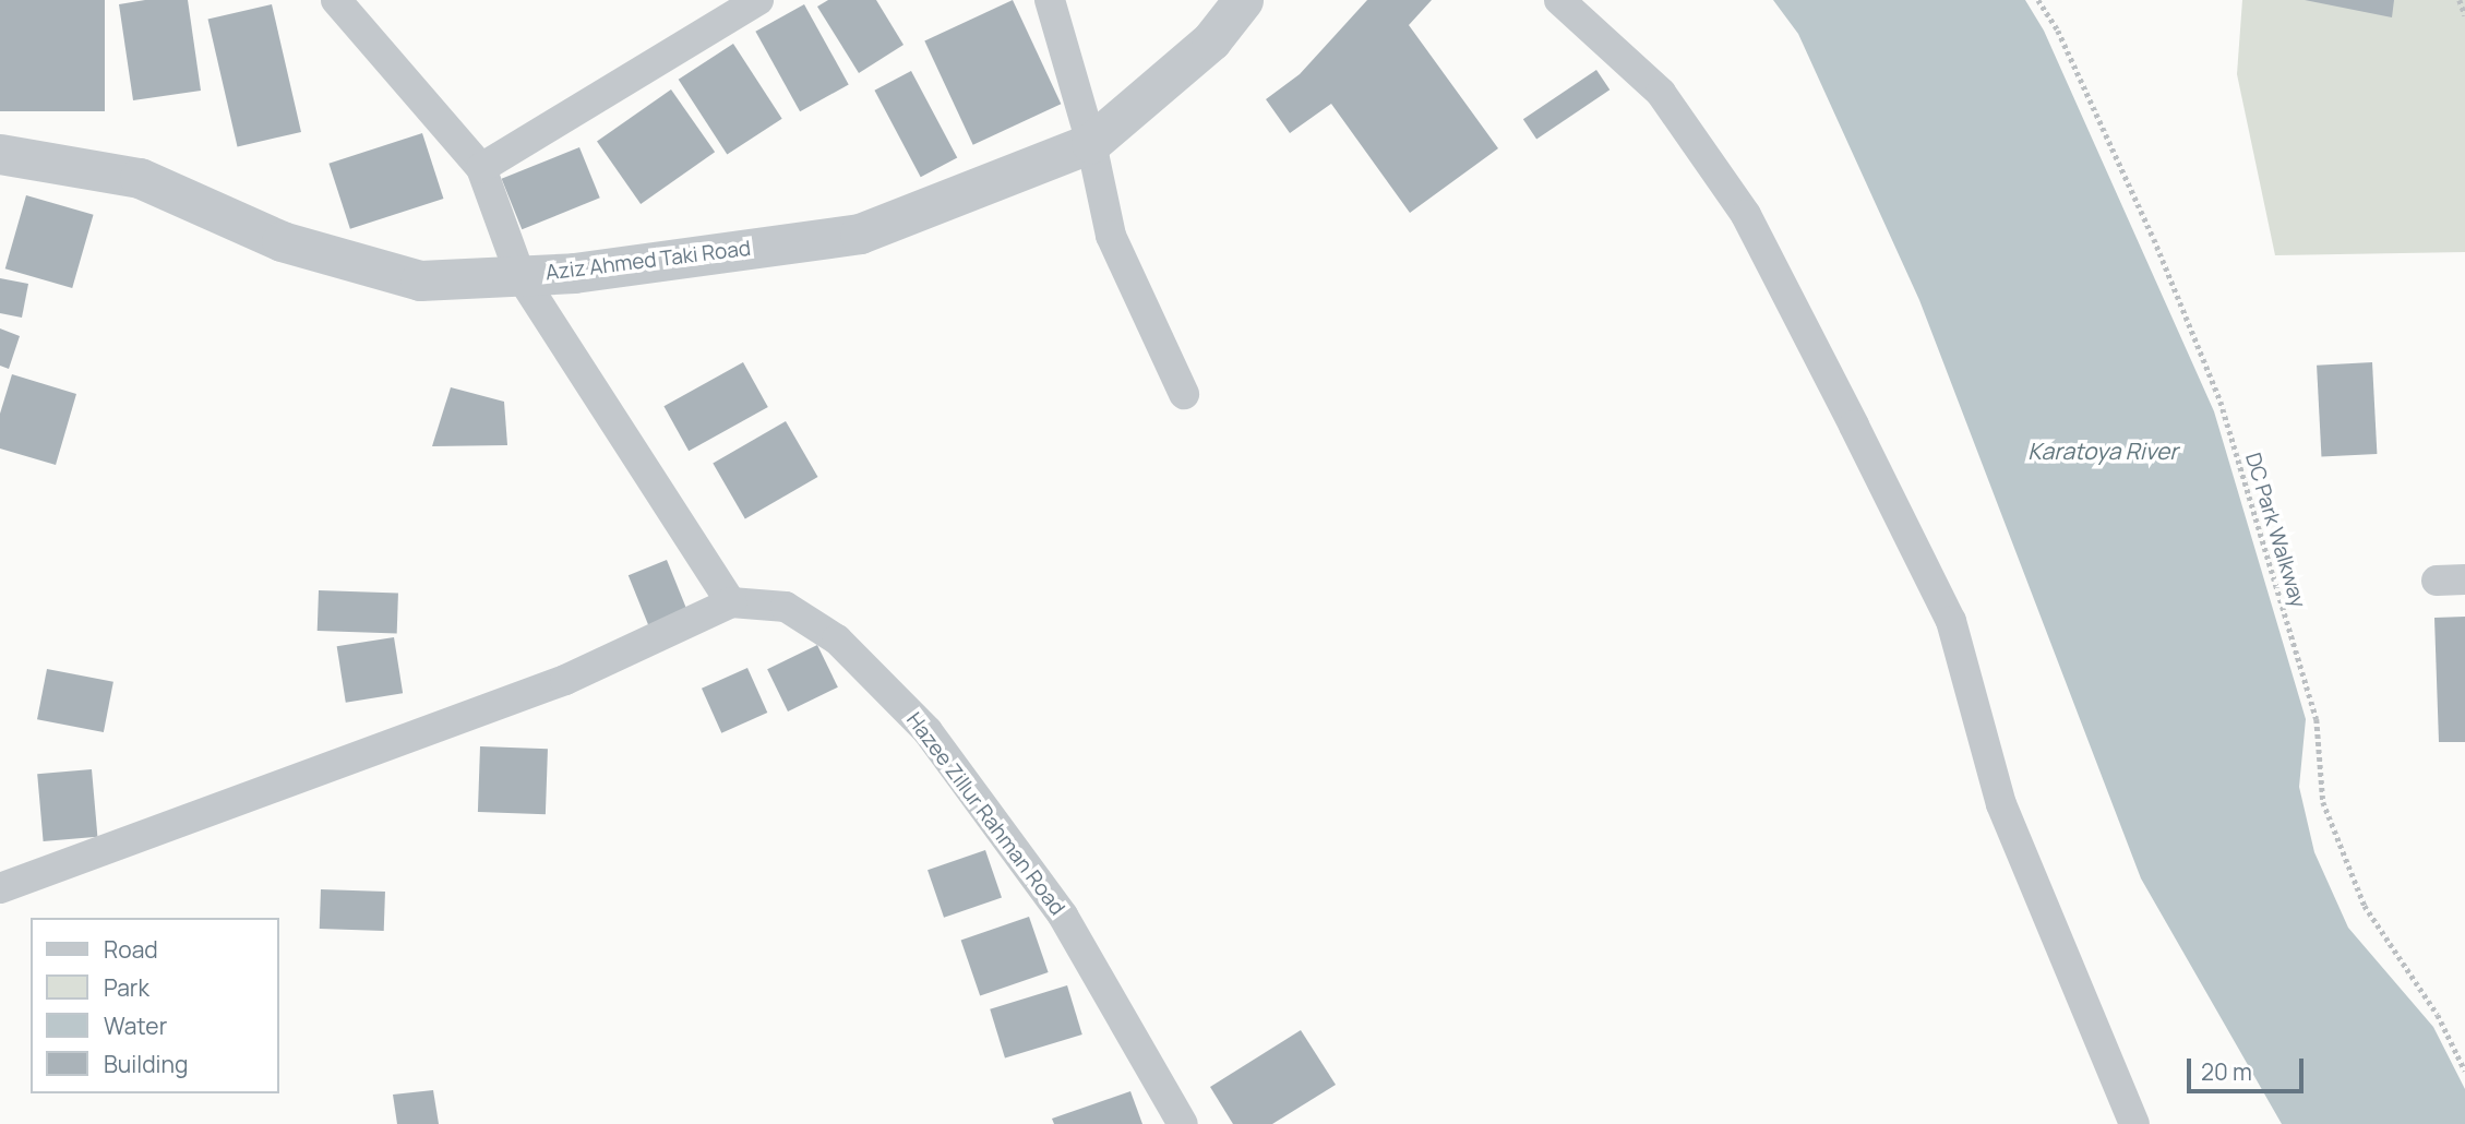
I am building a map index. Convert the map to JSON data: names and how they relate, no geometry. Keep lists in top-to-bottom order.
{
  "streets": {
    "street": ["Aziz Ahmed Taki Road", "Hazee Zillur Rahman Road"],
    "path": ["DC Park Walkway"]
  },
  "water": ["Karatoya River"],
  "legend": [
    "Road",
    "Park",
    "Water",
    "Building"
  ],
  "scale_bar": "20 m"
}
